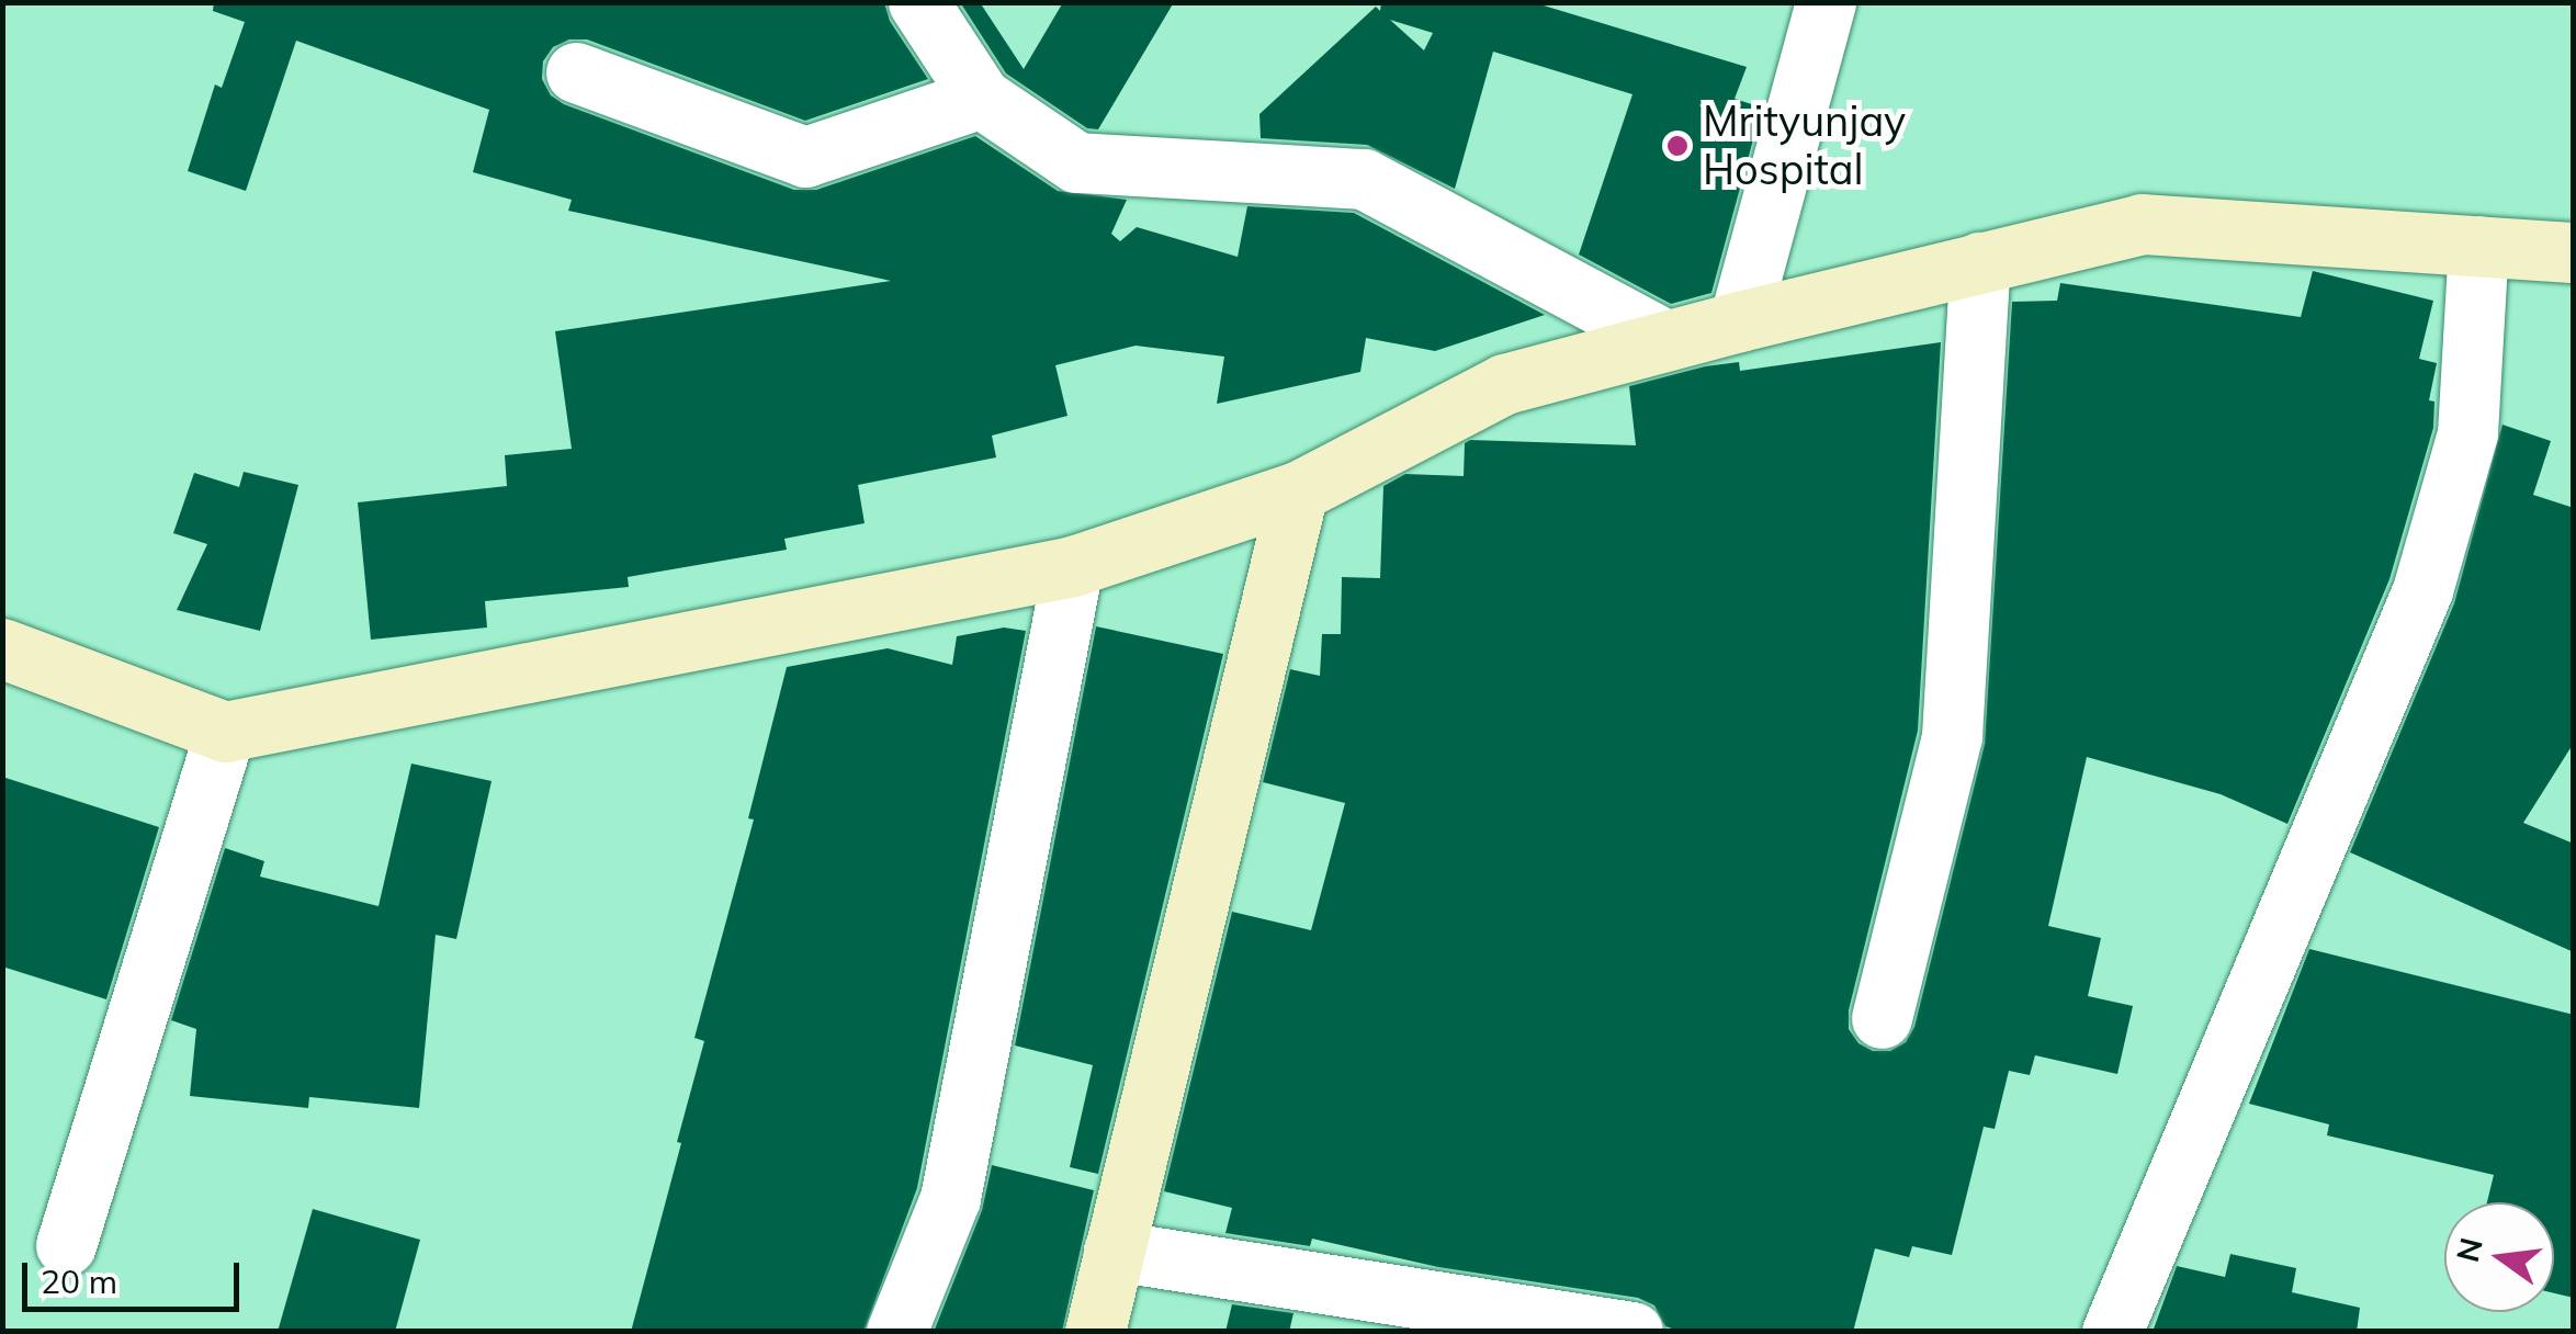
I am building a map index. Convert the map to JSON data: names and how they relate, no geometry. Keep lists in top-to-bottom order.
{
  "places": ["Mrityunjay Hospital"],
  "scale_bar": "20 m",
  "north": "left"
}
